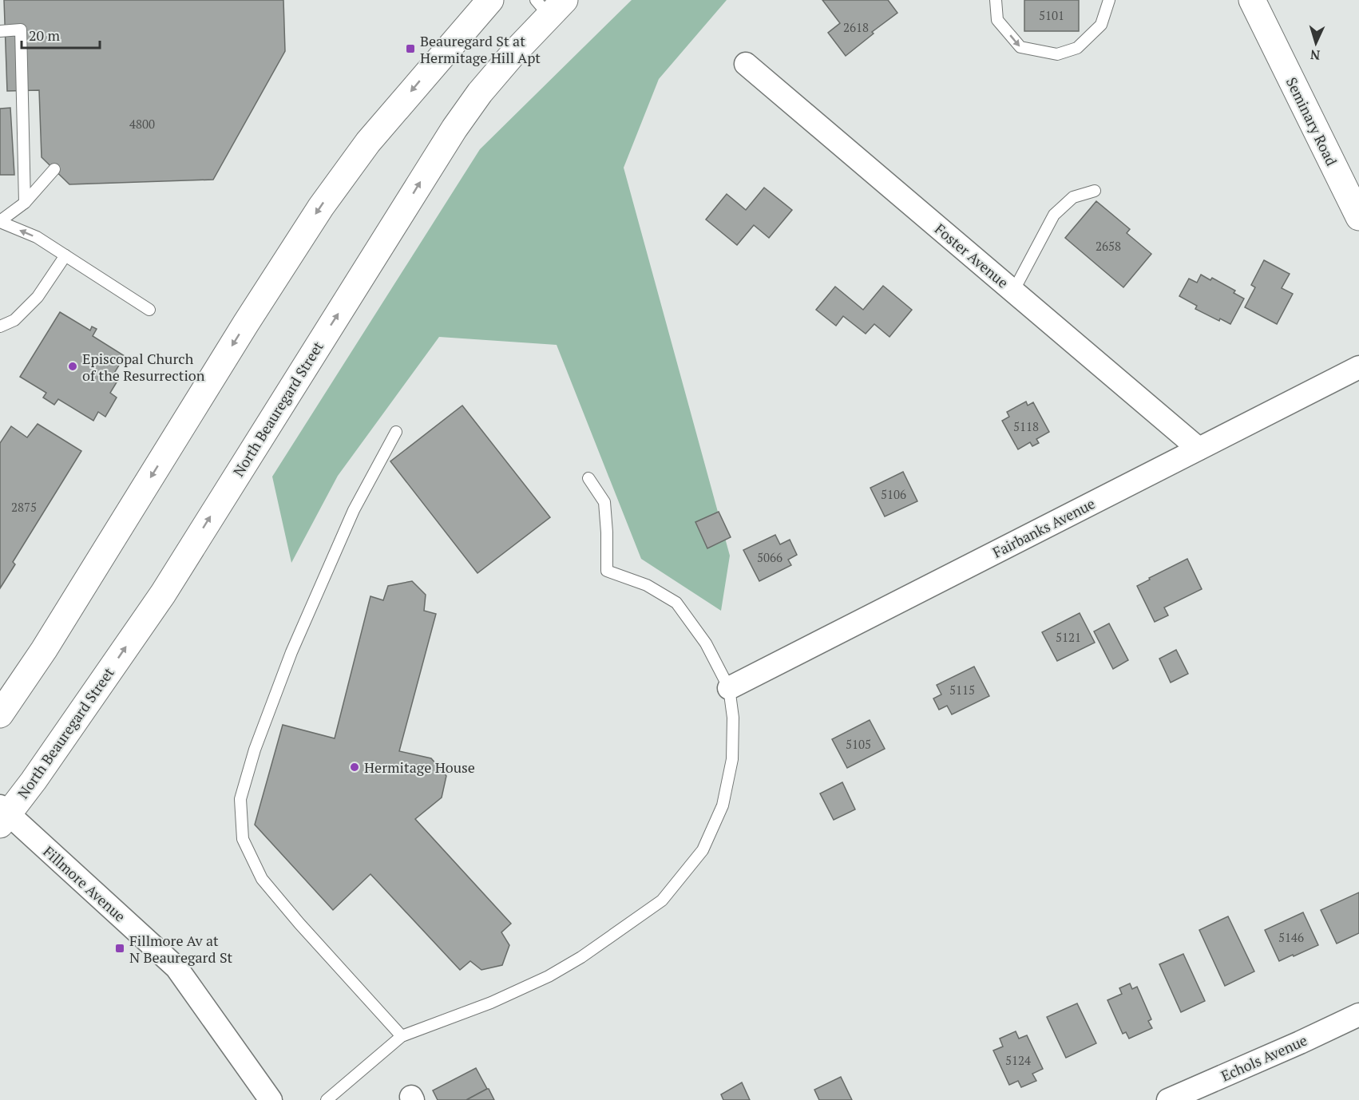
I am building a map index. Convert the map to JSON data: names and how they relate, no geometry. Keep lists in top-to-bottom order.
{
  "streets": {
    "main road": ["Seminary Road", "North Beauregard Street"],
    "street": [
      "Foster Avenue",
      "Fairbanks Avenue",
      "Fillmore Avenue",
      "Echols Avenue"
    ]
  },
  "crossings": [
    ["Foster Avenue", "Fairbanks Avenue"],
    ["North Beauregard Street", "Fillmore Avenue"]
  ],
  "places": {
    "transit": ["Beauregard St at Hermitage Hill Apt", "Fillmore Av at N Beauregard St"],
    "other": ["Episcopal Church of the Resurrection", "Hermitage House"]
  },
  "house_numbers": [
    "5101",
    "2618",
    "4800",
    "2658",
    "5118",
    "5106",
    "2875",
    "5066",
    "5121",
    "5115",
    "5105",
    "5146",
    "5124"
  ],
  "scale_bar": "20 m",
  "north": "bottom"
}
